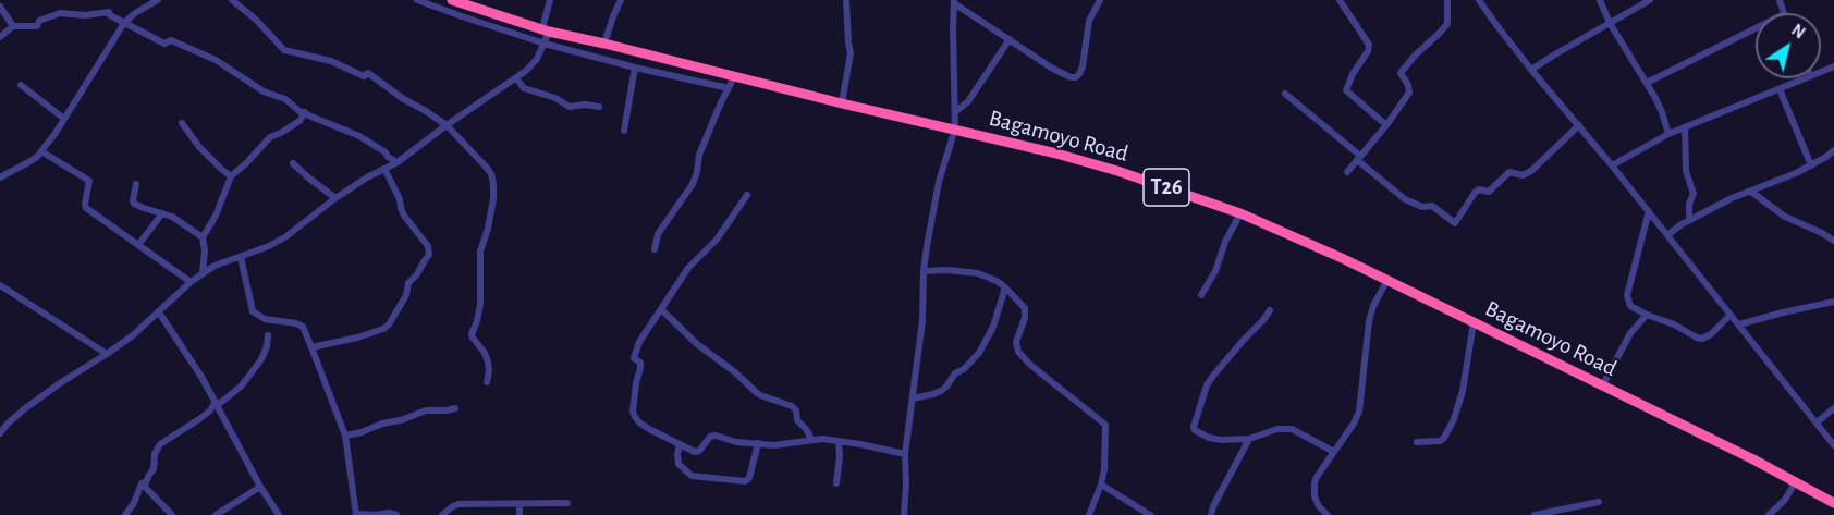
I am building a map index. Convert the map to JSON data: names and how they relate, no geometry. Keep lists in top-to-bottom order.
{
  "streets": {
    "highway": ["Bagamoyo Road", "T26"]
  },
  "north": "top right"
}
